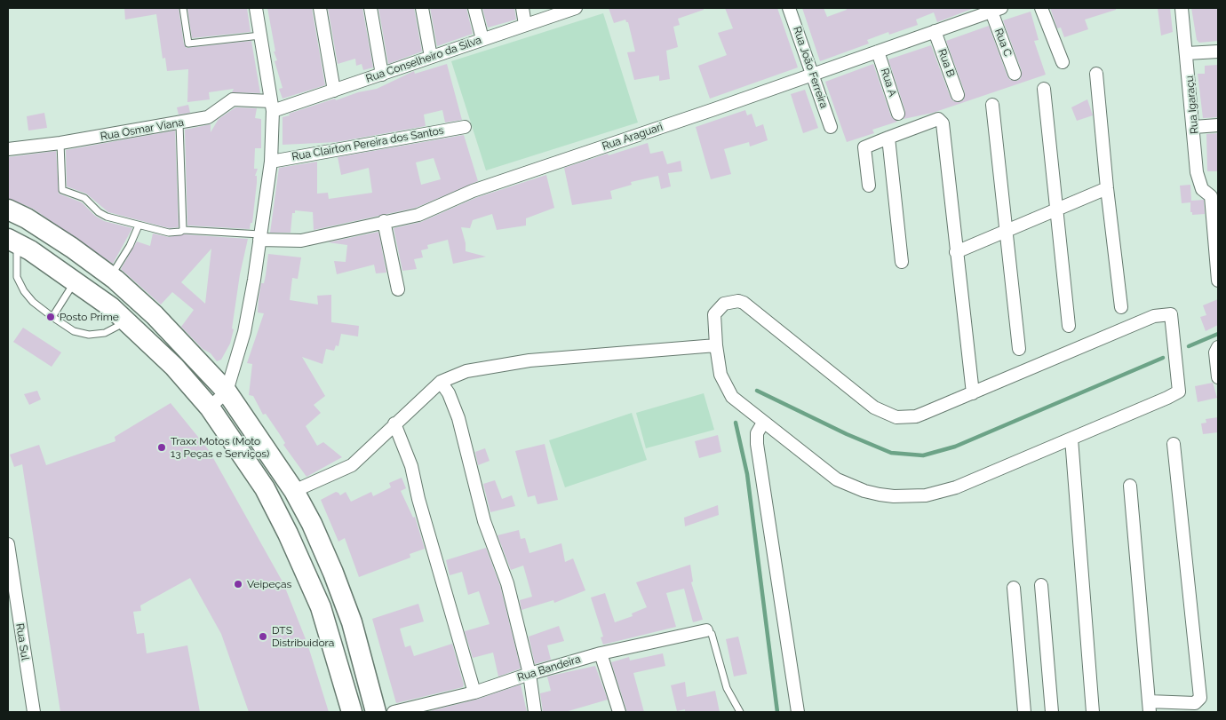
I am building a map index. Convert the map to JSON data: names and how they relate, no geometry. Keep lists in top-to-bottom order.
{
  "streets": {
    "street": [
      "Rua C",
      "Rua Conselheiro da Silva",
      "Rua B",
      "Rua João Ferreira",
      "Rua A",
      "Rua Igaraçu",
      "Rua Osmar Viana",
      "Rua Araguari",
      "Rua Clairton Pereira dos Santos",
      "Rua Sul",
      "Rua Bandeira"
    ]
  },
  "crossings": [
    ["Rua C", "Rua Araguari"],
    ["Rua Conselheiro da Silva", "Rua Osmar Viana"],
    ["Rua B", "Rua Araguari"],
    ["Rua João Ferreira", "Rua Araguari"],
    ["Rua A", "Rua Araguari"]
  ],
  "places": [
    "Posto Prime",
    "Traxx Motos (Moto 13 Peças e Serviços)",
    "Veipeças",
    "DTS Distribuidora"
  ]
}
